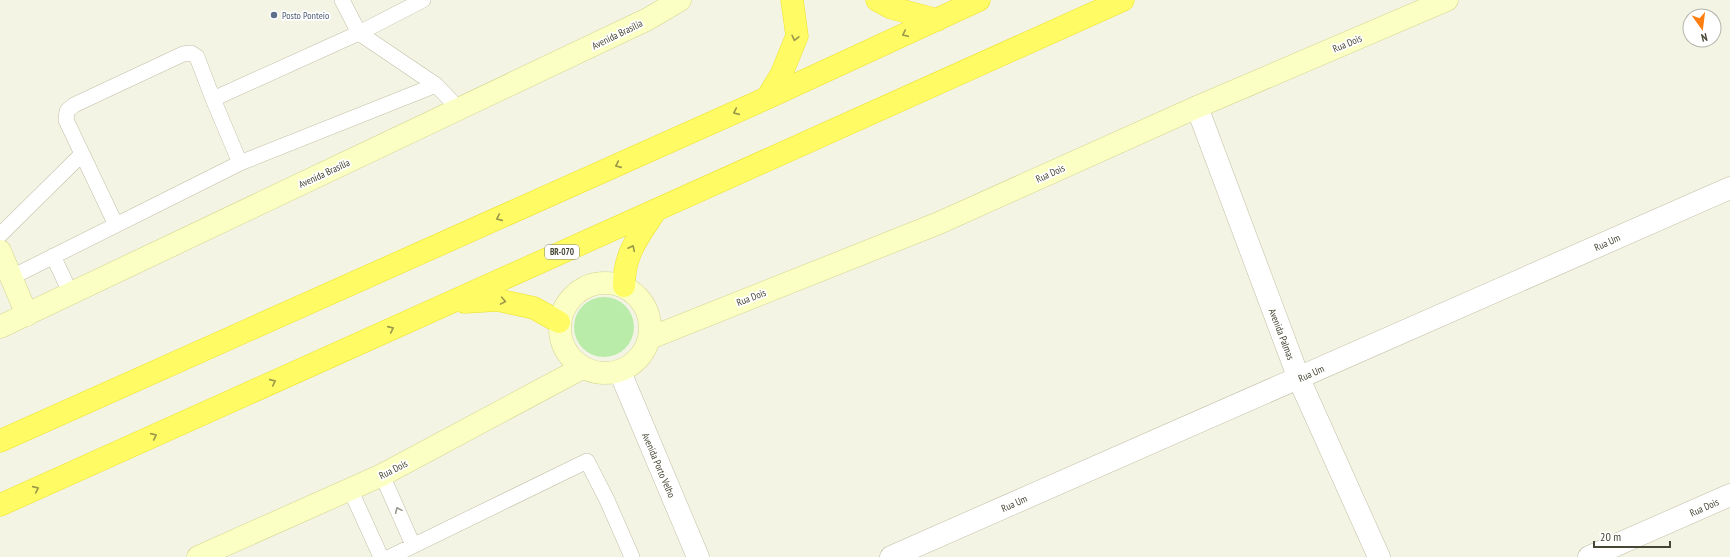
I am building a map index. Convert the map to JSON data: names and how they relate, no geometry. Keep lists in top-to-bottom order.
{
  "streets": {
    "highway": ["BR-070"],
    "main road": ["Avenida Brasília", "Rua Dois"],
    "street": ["Rua Um", "Avenida Palmas", "Avenida Porto Velho"]
  },
  "crossings": [
    ["Rua Dois", "Avenida Palmas"],
    ["Rua Dois", "Avenida Porto Velho"],
    ["Rua Um", "Avenida Palmas"]
  ],
  "places": ["Posto Ponteio"],
  "scale_bar": "20 m",
  "north": "bottom"
}
